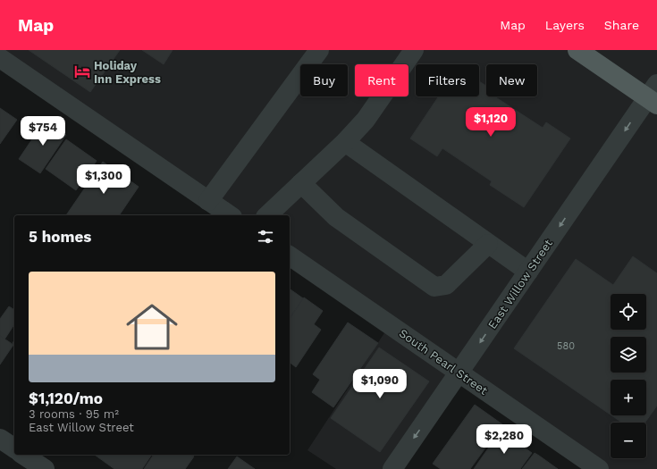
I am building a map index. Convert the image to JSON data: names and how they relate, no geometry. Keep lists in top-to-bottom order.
{
  "streets": {
    "street": ["East Willow Street", "South Pearl Street"]
  },
  "crossings": [
    ["East Willow Street", "South Pearl Street"]
  ],
  "one_way": ["East Willow Street"],
  "places": {
    "hotel": ["Holiday Inn Express"]
  },
  "house_numbers": ["580"],
  "page": {
    "header": "Map",
    "nav": ["Map", "Layers", "Share"],
    "chip": [
      "Buy",
      "Rent",
      "Filters",
      "New"
    ],
    "price": [
      "$1,120",
      "$754",
      "$1,300",
      "$1,090",
      "$2,280"
    ],
    "heading": "5 homes",
    "list": [
      {
        "name": "$1,120/mo",
        "note": "3 rooms · 95 m² · East Willow Street"
      }
    ],
    "map_buttons": ["+", "−"]
  }
}
